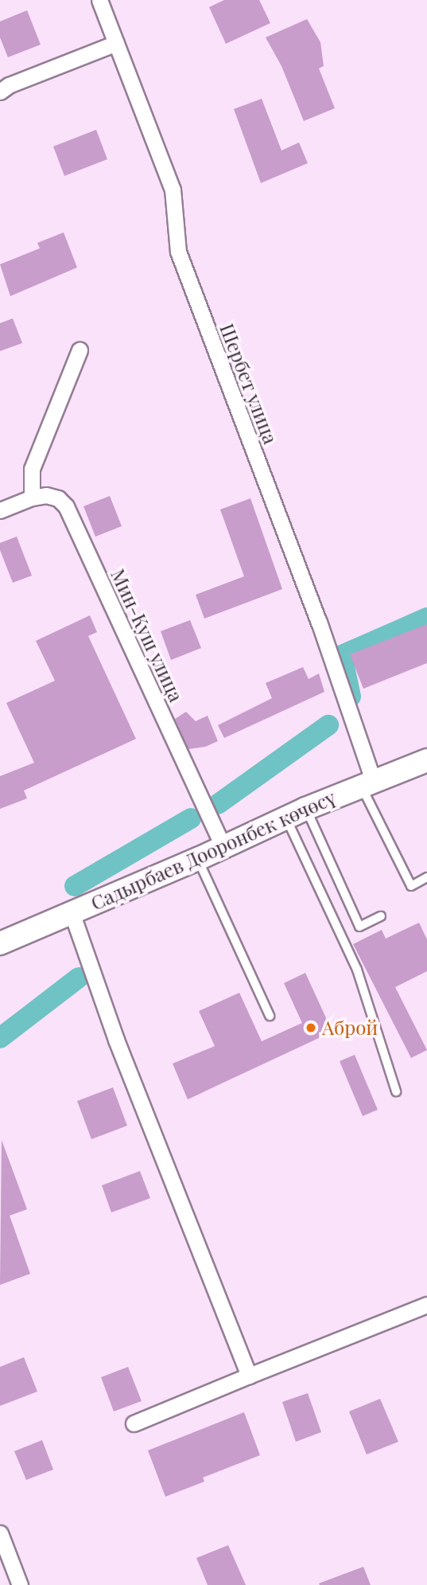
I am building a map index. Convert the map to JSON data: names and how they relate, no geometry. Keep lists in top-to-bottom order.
{
  "streets": {
    "main road": ["Садырбаев Дооронбек көчөсү"],
    "street": ["Шербет улица", "Мин-Куш улица"]
  },
  "crossings": [
    ["Шербет улица", "Садырбаев Дооронбек көчөсү"],
    ["Мин-Куш улица", "Садырбаев Дооронбек көчөсү"]
  ],
  "places": ["Аброй"]
}
